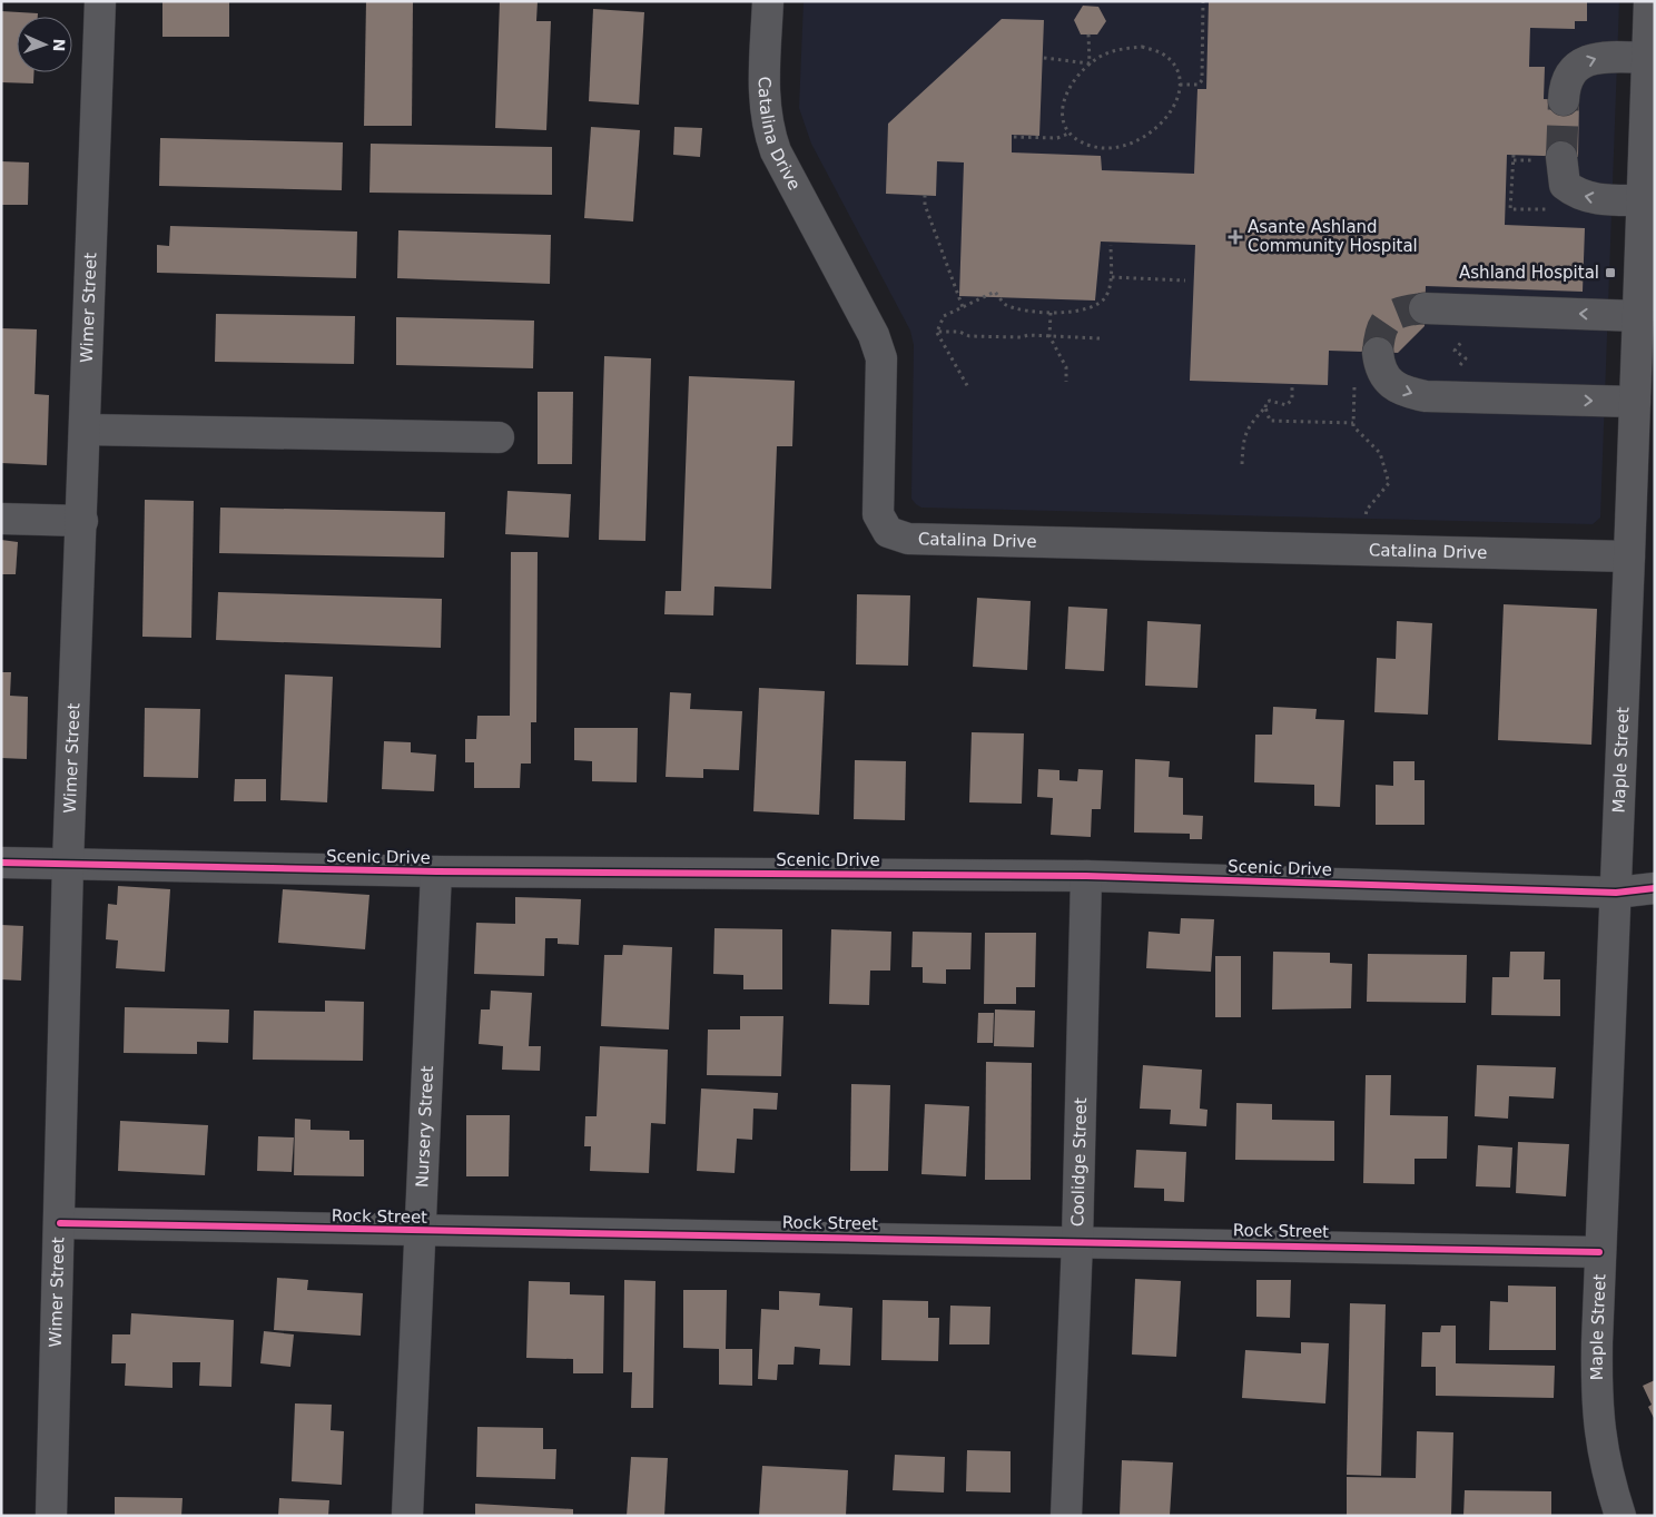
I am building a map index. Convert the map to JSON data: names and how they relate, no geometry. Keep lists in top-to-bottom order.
{
  "streets": {
    "street": [
      "Catalina Drive",
      "Wimer Street",
      "Maple Street",
      "Scenic Drive",
      "Nursery Street",
      "Coolidge Street",
      "Rock Street"
    ]
  },
  "crossings": [
    ["Catalina Drive", "Maple Street"],
    ["Wimer Street", "Scenic Drive"],
    ["Wimer Street", "Rock Street"],
    ["Maple Street", "Scenic Drive"],
    ["Maple Street", "Rock Street"],
    ["Scenic Drive", "Nursery Street"],
    ["Scenic Drive", "Coolidge Street"],
    ["Nursery Street", "Rock Street"],
    ["Coolidge Street", "Rock Street"]
  ],
  "places": {
    "health": ["Asante Ashland Community Hospital"],
    "transit": ["Ashland Hospital"]
  },
  "north": "right"
}
